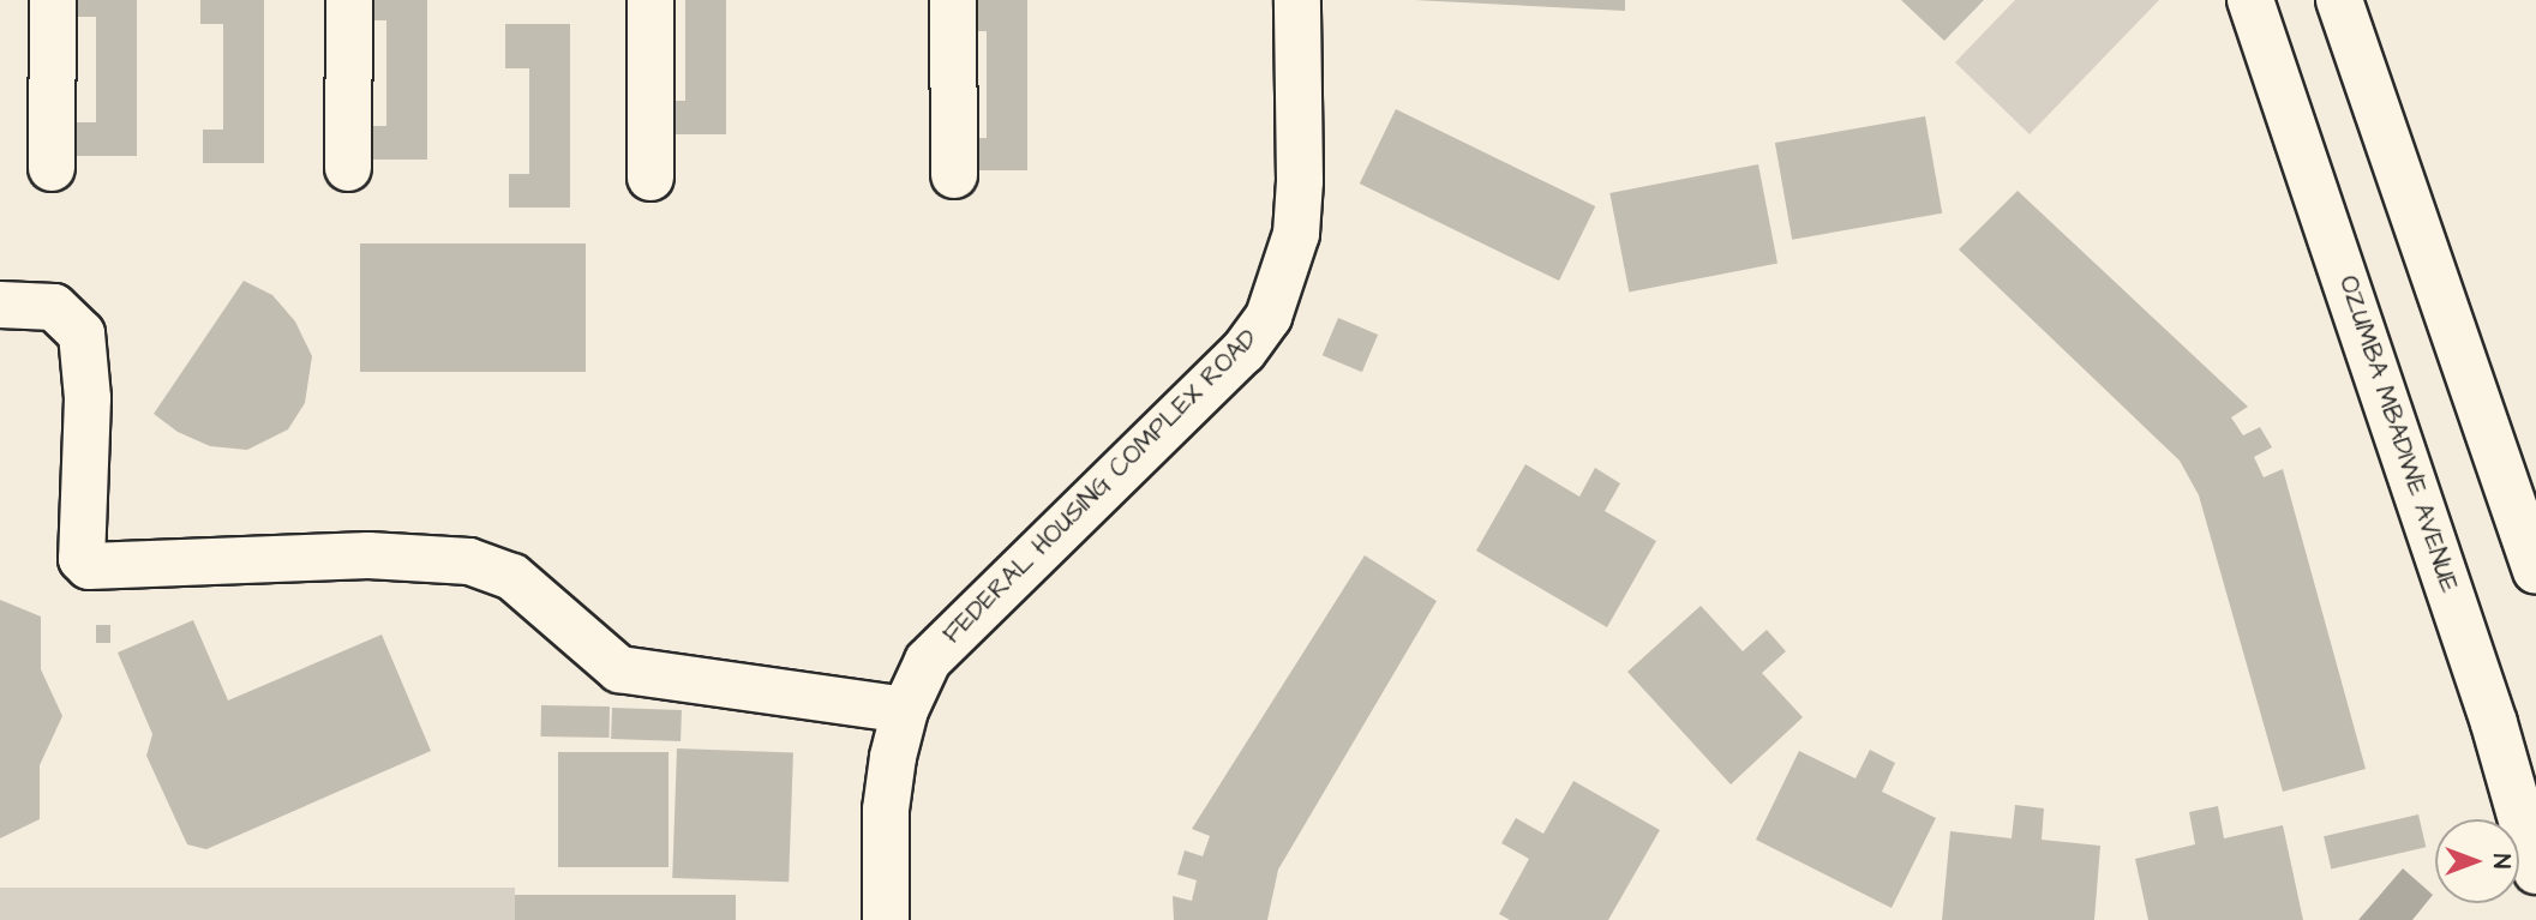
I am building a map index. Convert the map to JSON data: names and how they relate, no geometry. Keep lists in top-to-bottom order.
{
  "streets": {
    "main road": ["OZUMBA MBADIWE AVENUE", "FEDERAL HOUSING COMPLEX ROAD"]
  },
  "north": "right"
}
